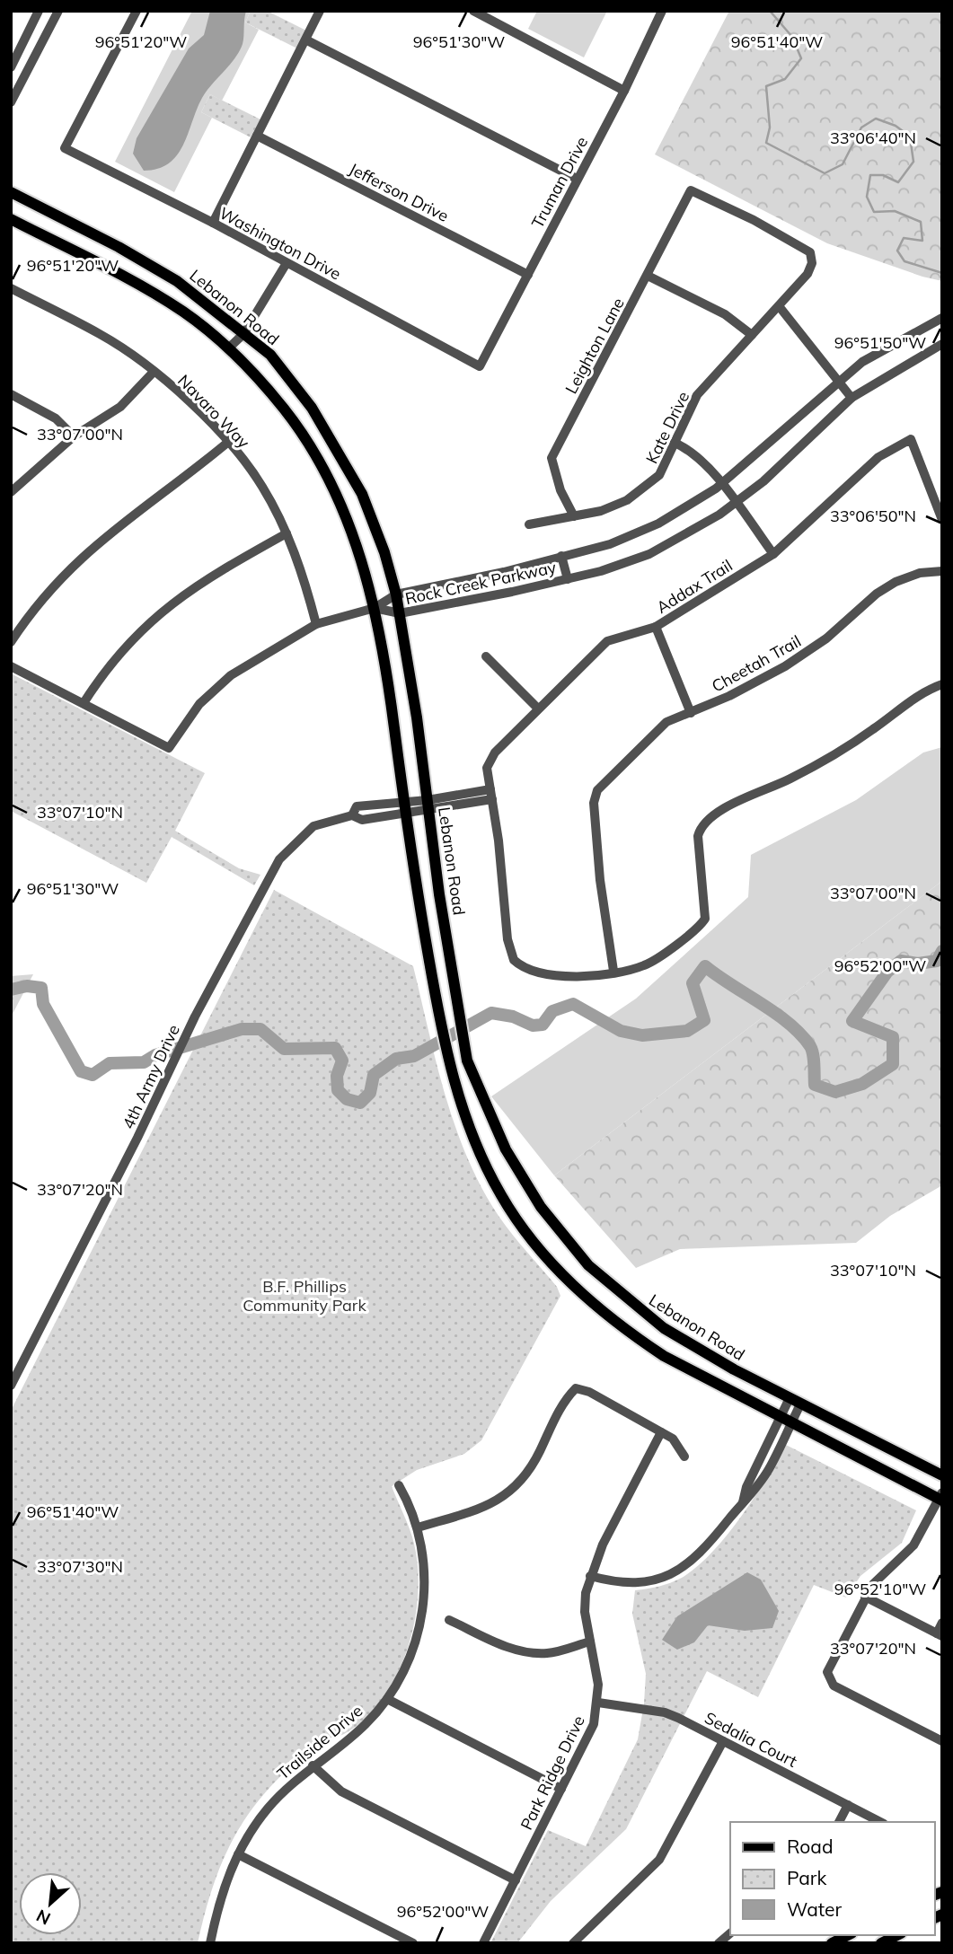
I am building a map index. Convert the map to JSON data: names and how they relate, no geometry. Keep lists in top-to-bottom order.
{
  "streets": {
    "main road": ["Lebanon Road"],
    "street": [
      "Truman Drive",
      "Jefferson Drive",
      "Washington Drive",
      "Leighton Lane",
      "Navaro Way",
      "Kate Drive",
      "Rock Creek Parkway",
      "Addax Trail",
      "Cheetah Trail",
      "4th Army Drive",
      "Sedalia Court",
      "Trailside Drive",
      "Park Ridge Drive"
    ]
  },
  "crossings": [
    ["Truman Drive", "Jefferson Drive"],
    ["Truman Drive", "Washington Drive"],
    ["Lebanon Road", "Rock Creek Parkway"],
    ["Lebanon Road", "4th Army Drive"],
    ["Leighton Lane", "Kate Drive"],
    ["Addax Trail", "Cheetah Trail"],
    ["Addax Trail", "4th Army Drive"],
    ["Sedalia Court", "Park Ridge Drive"]
  ],
  "parks": ["B.F. Phillips Community Park"],
  "legend": ["Road", "Park", "Water"],
  "north": "bottom left",
  "coordinates": [
    "96°51'20\"W",
    "96°51'30\"W",
    "96°51'40\"W",
    "33°06'40\"N",
    "96°51'50\"W",
    "33°07'00\"N",
    "33°06'50\"N",
    "33°07'10\"N",
    "96°52'00\"W",
    "33°07'20\"N",
    "33°07'30\"N",
    "96°52'10\"W"
  ]
}
